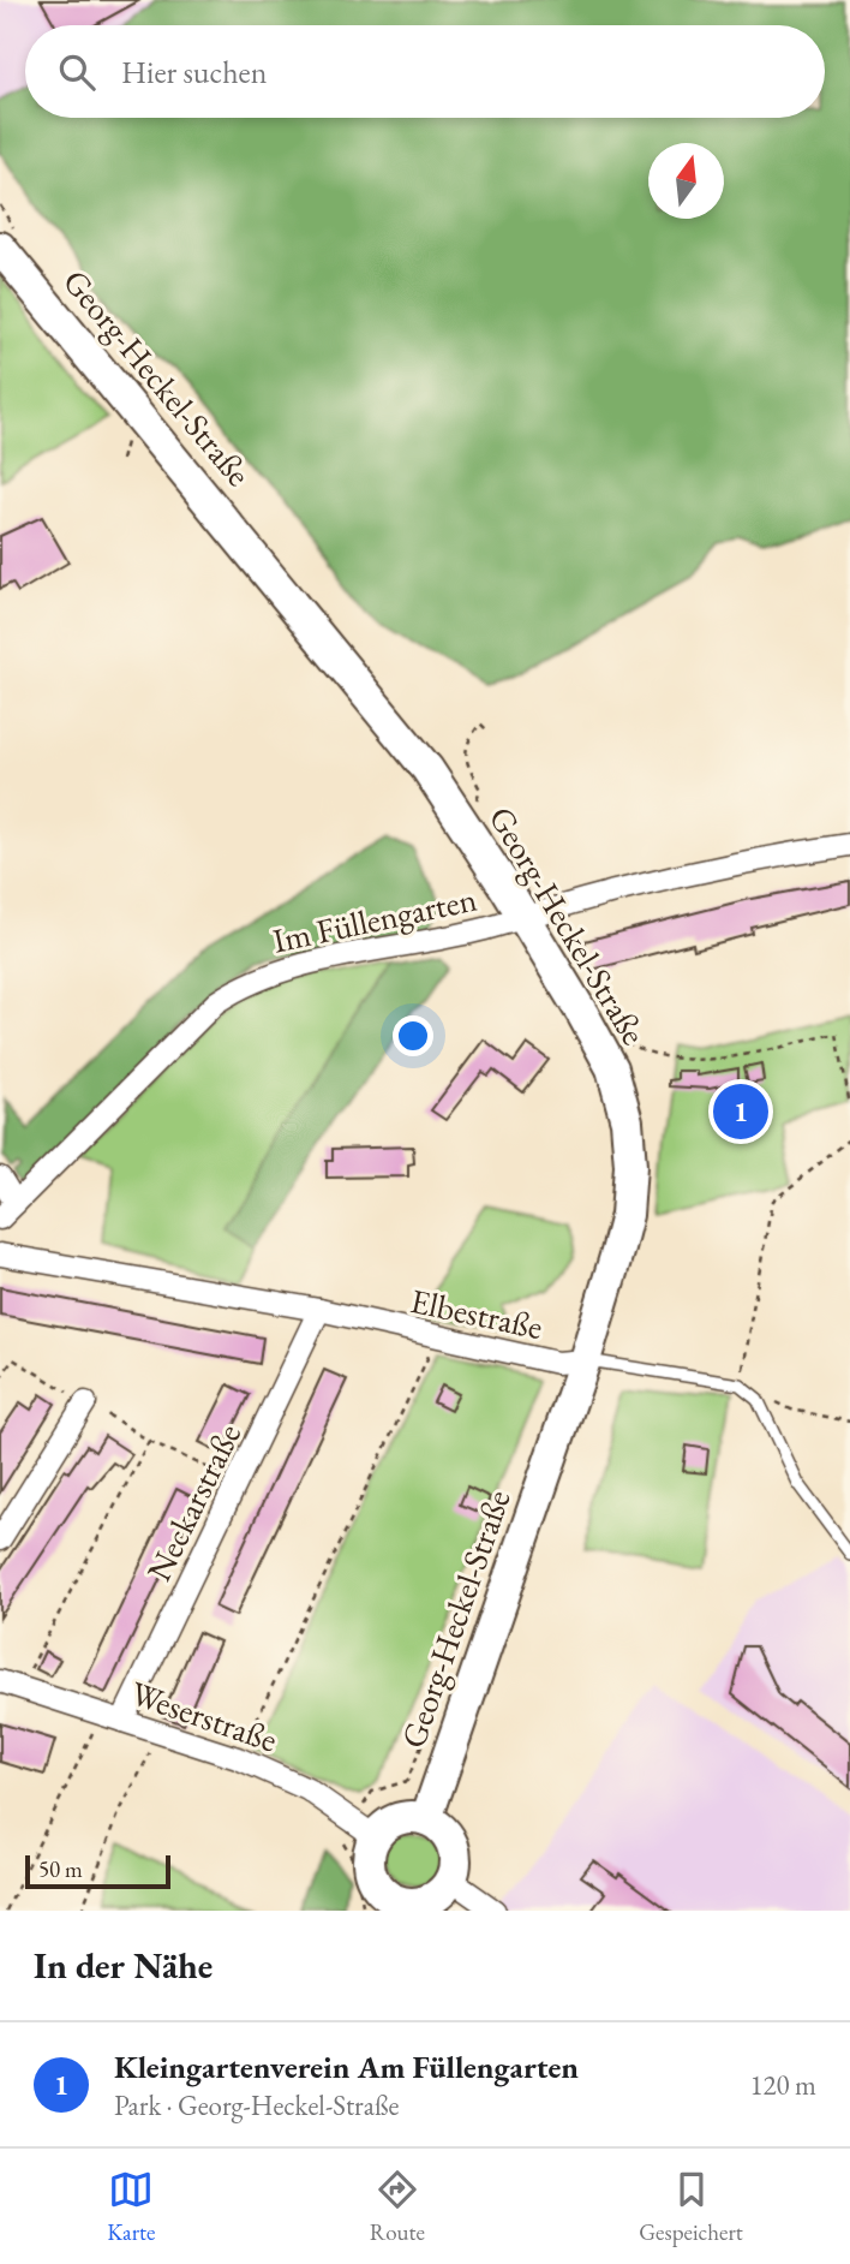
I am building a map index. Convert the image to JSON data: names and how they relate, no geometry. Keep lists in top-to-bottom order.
{
  "streets": {
    "street": [
      "Georg-Heckel-Straße",
      "Im Füllengarten",
      "Elbestraße",
      "Neckarstraße",
      "Weserstraße"
    ]
  },
  "crossings": [
    ["Georg-Heckel-Straße", "Im Füllengarten"],
    ["Georg-Heckel-Straße", "Elbestraße"],
    ["Georg-Heckel-Straße", "Weserstraße"],
    ["Elbestraße", "Neckarstraße"],
    ["Neckarstraße", "Weserstraße"]
  ],
  "scale_bar": "50 m",
  "north": "top",
  "page": {
    "search": "Hier suchen",
    "pins": "1",
    "scale": "50 m",
    "heading": "In der Nähe",
    "list": [
      {
        "mark": "1",
        "name": "Kleingartenverein Am Füllengarten",
        "note": "Park · Georg-Heckel-Straße",
        "value": "120 m"
      }
    ],
    "nav": ["Karte", "Route", "Gespeichert"]
  }
}
